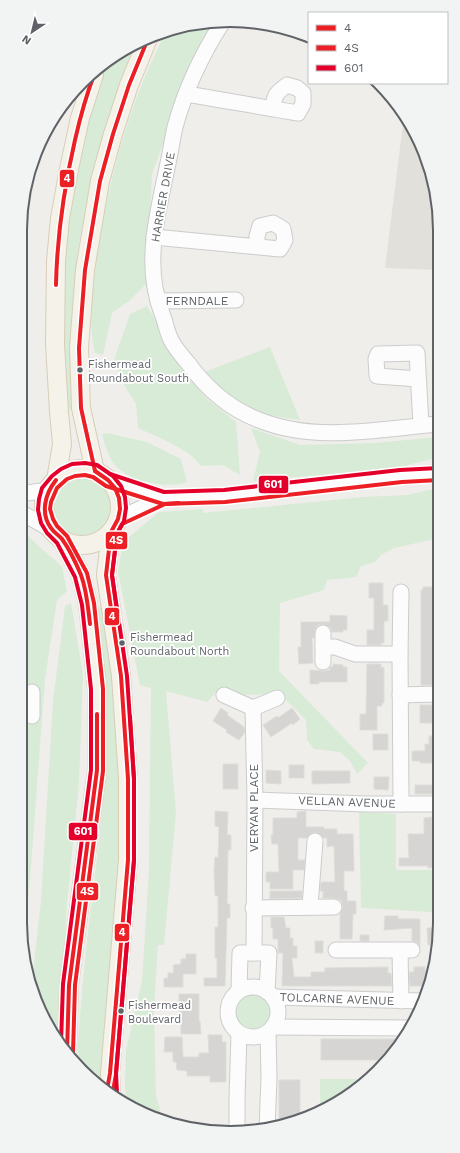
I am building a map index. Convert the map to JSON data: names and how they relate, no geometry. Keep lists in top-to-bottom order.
{
  "streets": {
    "street": [
      "HARRIER DRIVE",
      "FERNDALE",
      "VELLAN AVENUE",
      "VERYAN PLACE",
      "TOLCARNE AVENUE"
    ]
  },
  "crossings": [
    ["HARRIER DRIVE", "FERNDALE"],
    ["VELLAN AVENUE", "VERYAN PLACE"]
  ],
  "places": ["Fishermead Roundabout South", "Fishermead Roundabout North", "Fishermead Boulevard"],
  "lines": ["transit line 4", "transit line 601", "transit line 4S"],
  "legend": ["4", "4S", "601"],
  "north": "bottom left"
}
